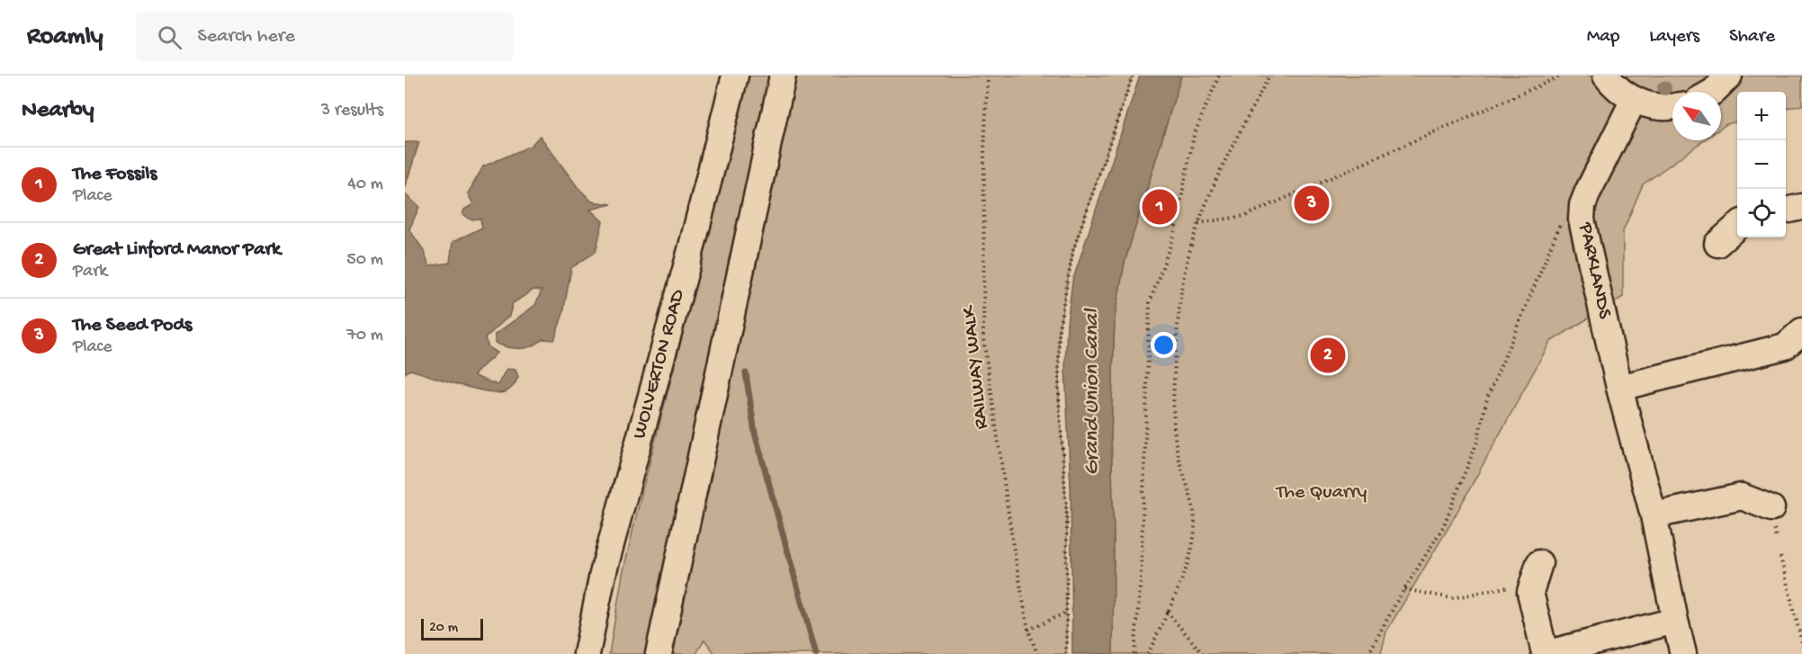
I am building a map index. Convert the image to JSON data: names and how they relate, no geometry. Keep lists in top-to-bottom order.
{
  "streets": {
    "street": ["PARKLANDS", "WOLVERTON ROAD"],
    "path": ["RAILWAY WALK"]
  },
  "water": ["Grand Union Canal"],
  "parks": ["The Quarry"],
  "scale_bar": "20 m",
  "north": "top left",
  "page": {
    "header": "Roamly",
    "search": "Search here",
    "nav": ["Map", "Layers", "Share"],
    "heading": ["Nearby", "3 results"],
    "map_buttons": ["+", "−"],
    "list": [
      {
        "mark": "1",
        "name": "The Fossils",
        "note": "Place",
        "value": "40 m"
      },
      {
        "mark": "2",
        "name": "Great Linford Manor Park",
        "note": "Park",
        "value": "50 m"
      },
      {
        "mark": "3",
        "name": "The Seed Pods",
        "note": "Place",
        "value": "70 m"
      }
    ],
    "pins": ["3", "1", "2"],
    "scale": "20 m"
  }
}
